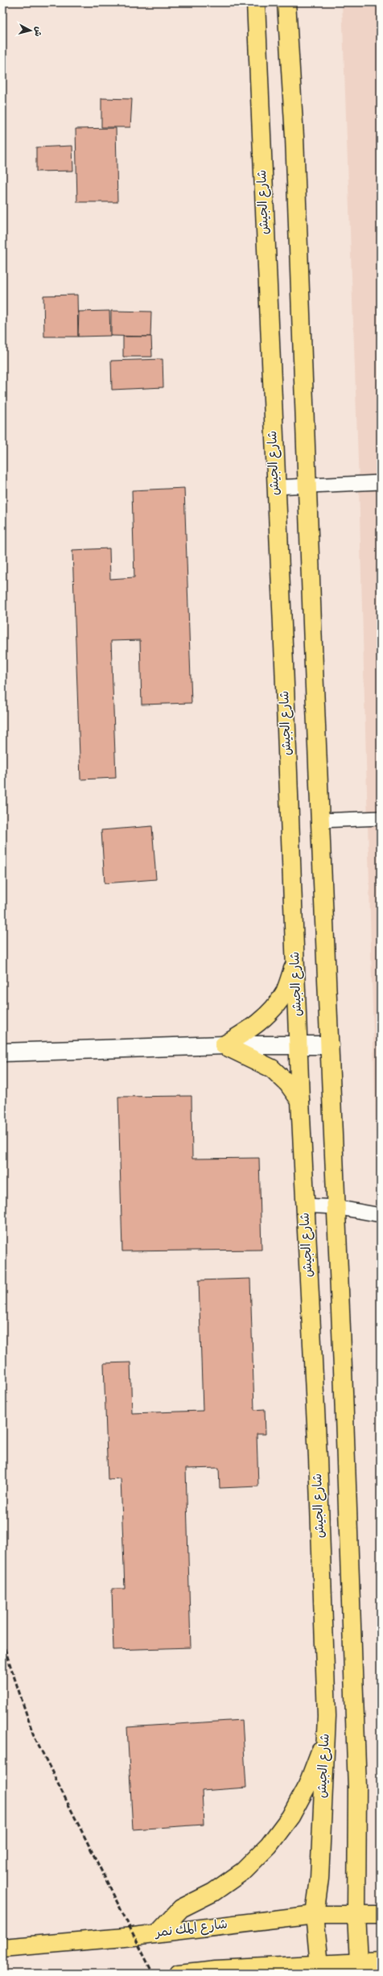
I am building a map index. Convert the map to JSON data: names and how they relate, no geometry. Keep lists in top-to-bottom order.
{
  "streets": {
    "highway": ["شارع الجيش", "شارع المك نمر"]
  },
  "crossings": [
    ["شارع الجيش", "شارع المك نمر"]
  ],
  "north": "right"
}
